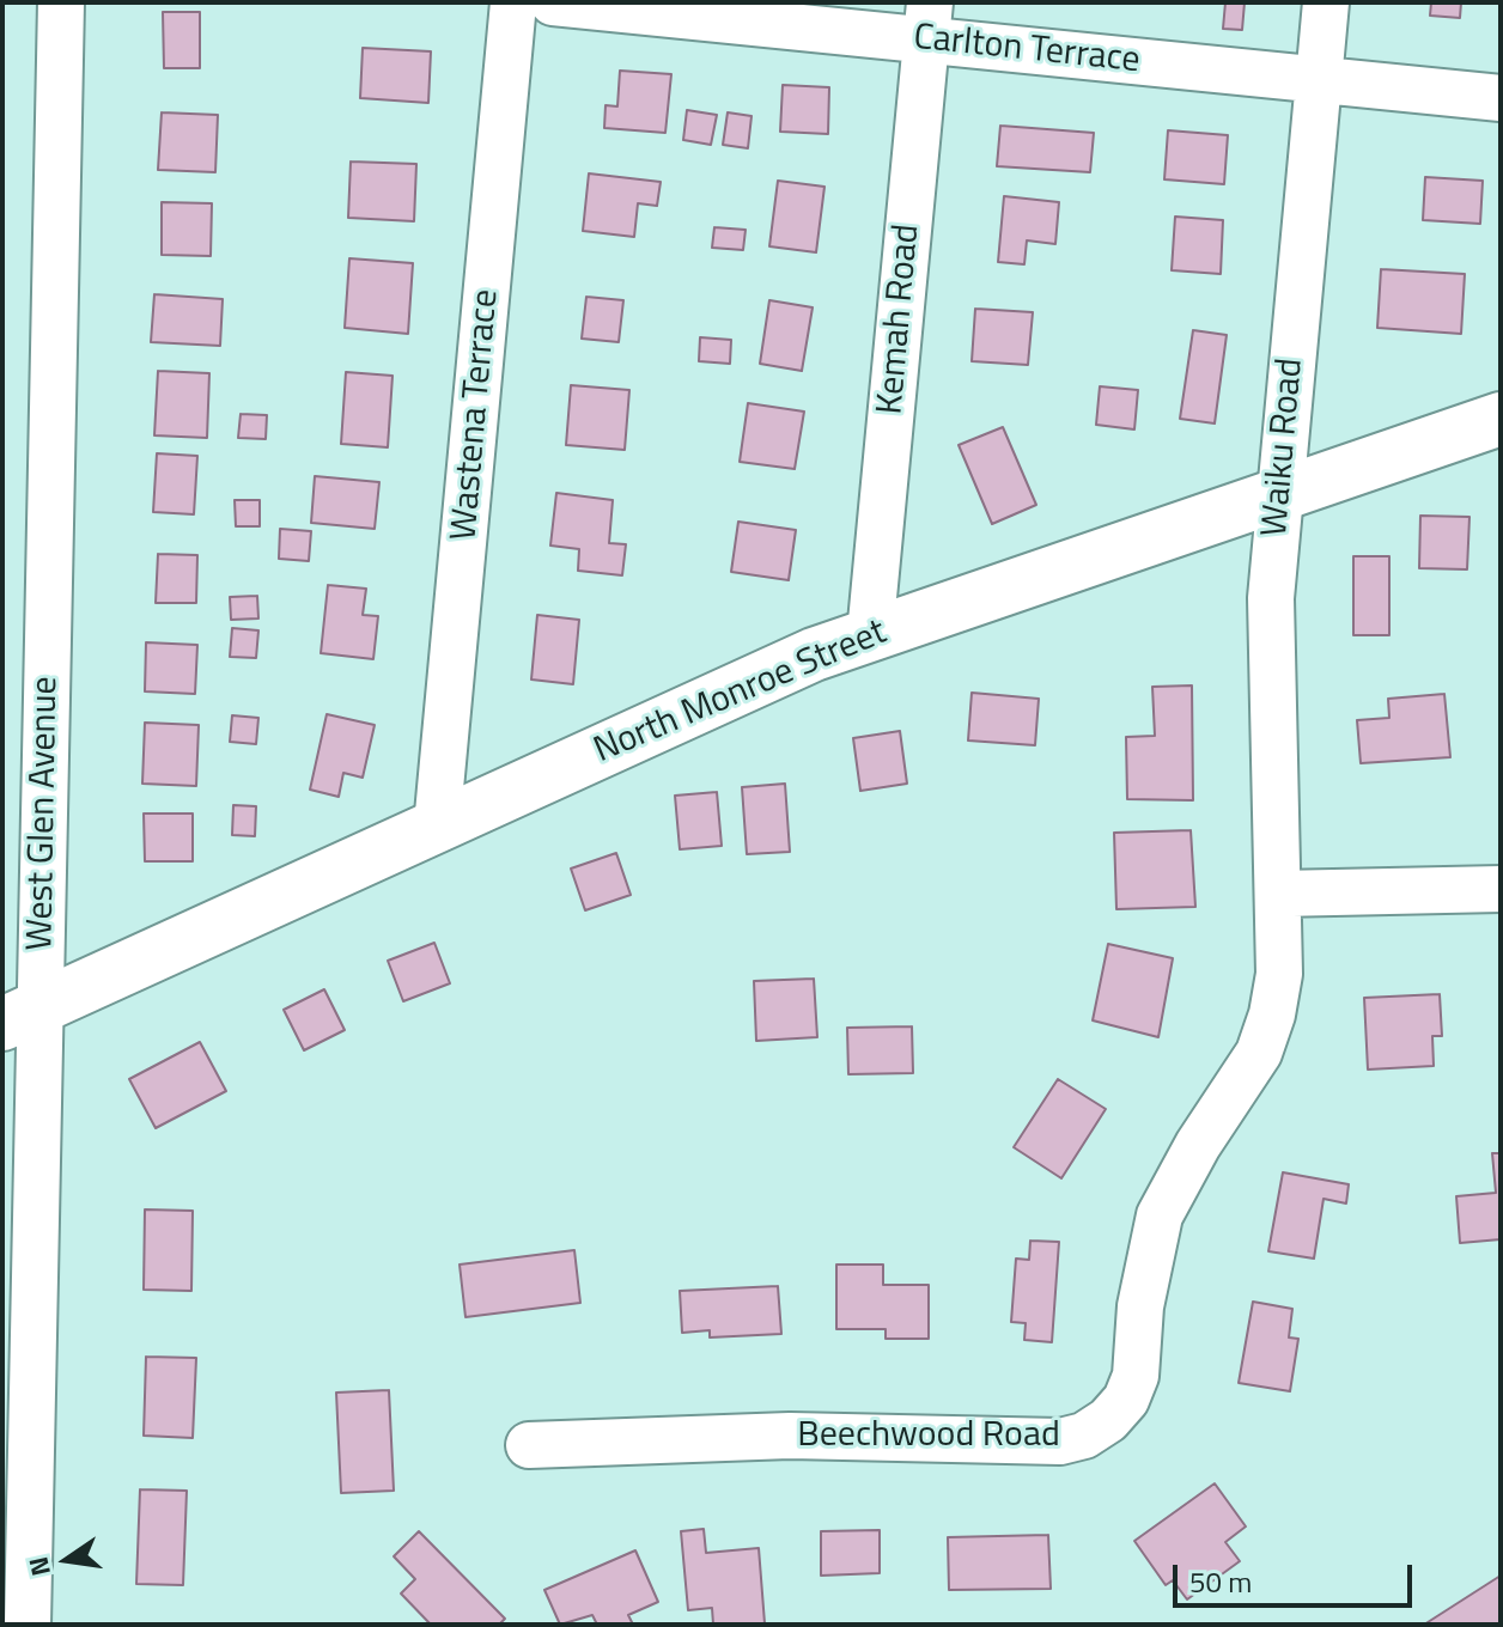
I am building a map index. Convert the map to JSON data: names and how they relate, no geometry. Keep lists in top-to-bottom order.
{
  "streets": {
    "main road": ["North Monroe Street"],
    "street": [
      "Carlton Terrace",
      "Kemah Road",
      "Wastena Terrace",
      "Waiku Road",
      "West Glen Avenue",
      "Beechwood Road"
    ]
  },
  "crossings": [
    ["Carlton Terrace", "Kemah Road"],
    ["Carlton Terrace", "Waiku Road"],
    ["Kemah Road", "North Monroe Street"],
    ["Wastena Terrace", "North Monroe Street"],
    ["Waiku Road", "North Monroe Street"],
    ["Waiku Road", "Beechwood Road"],
    ["North Monroe Street", "West Glen Avenue"]
  ],
  "scale_bar": "50 m",
  "north": "left"
}
